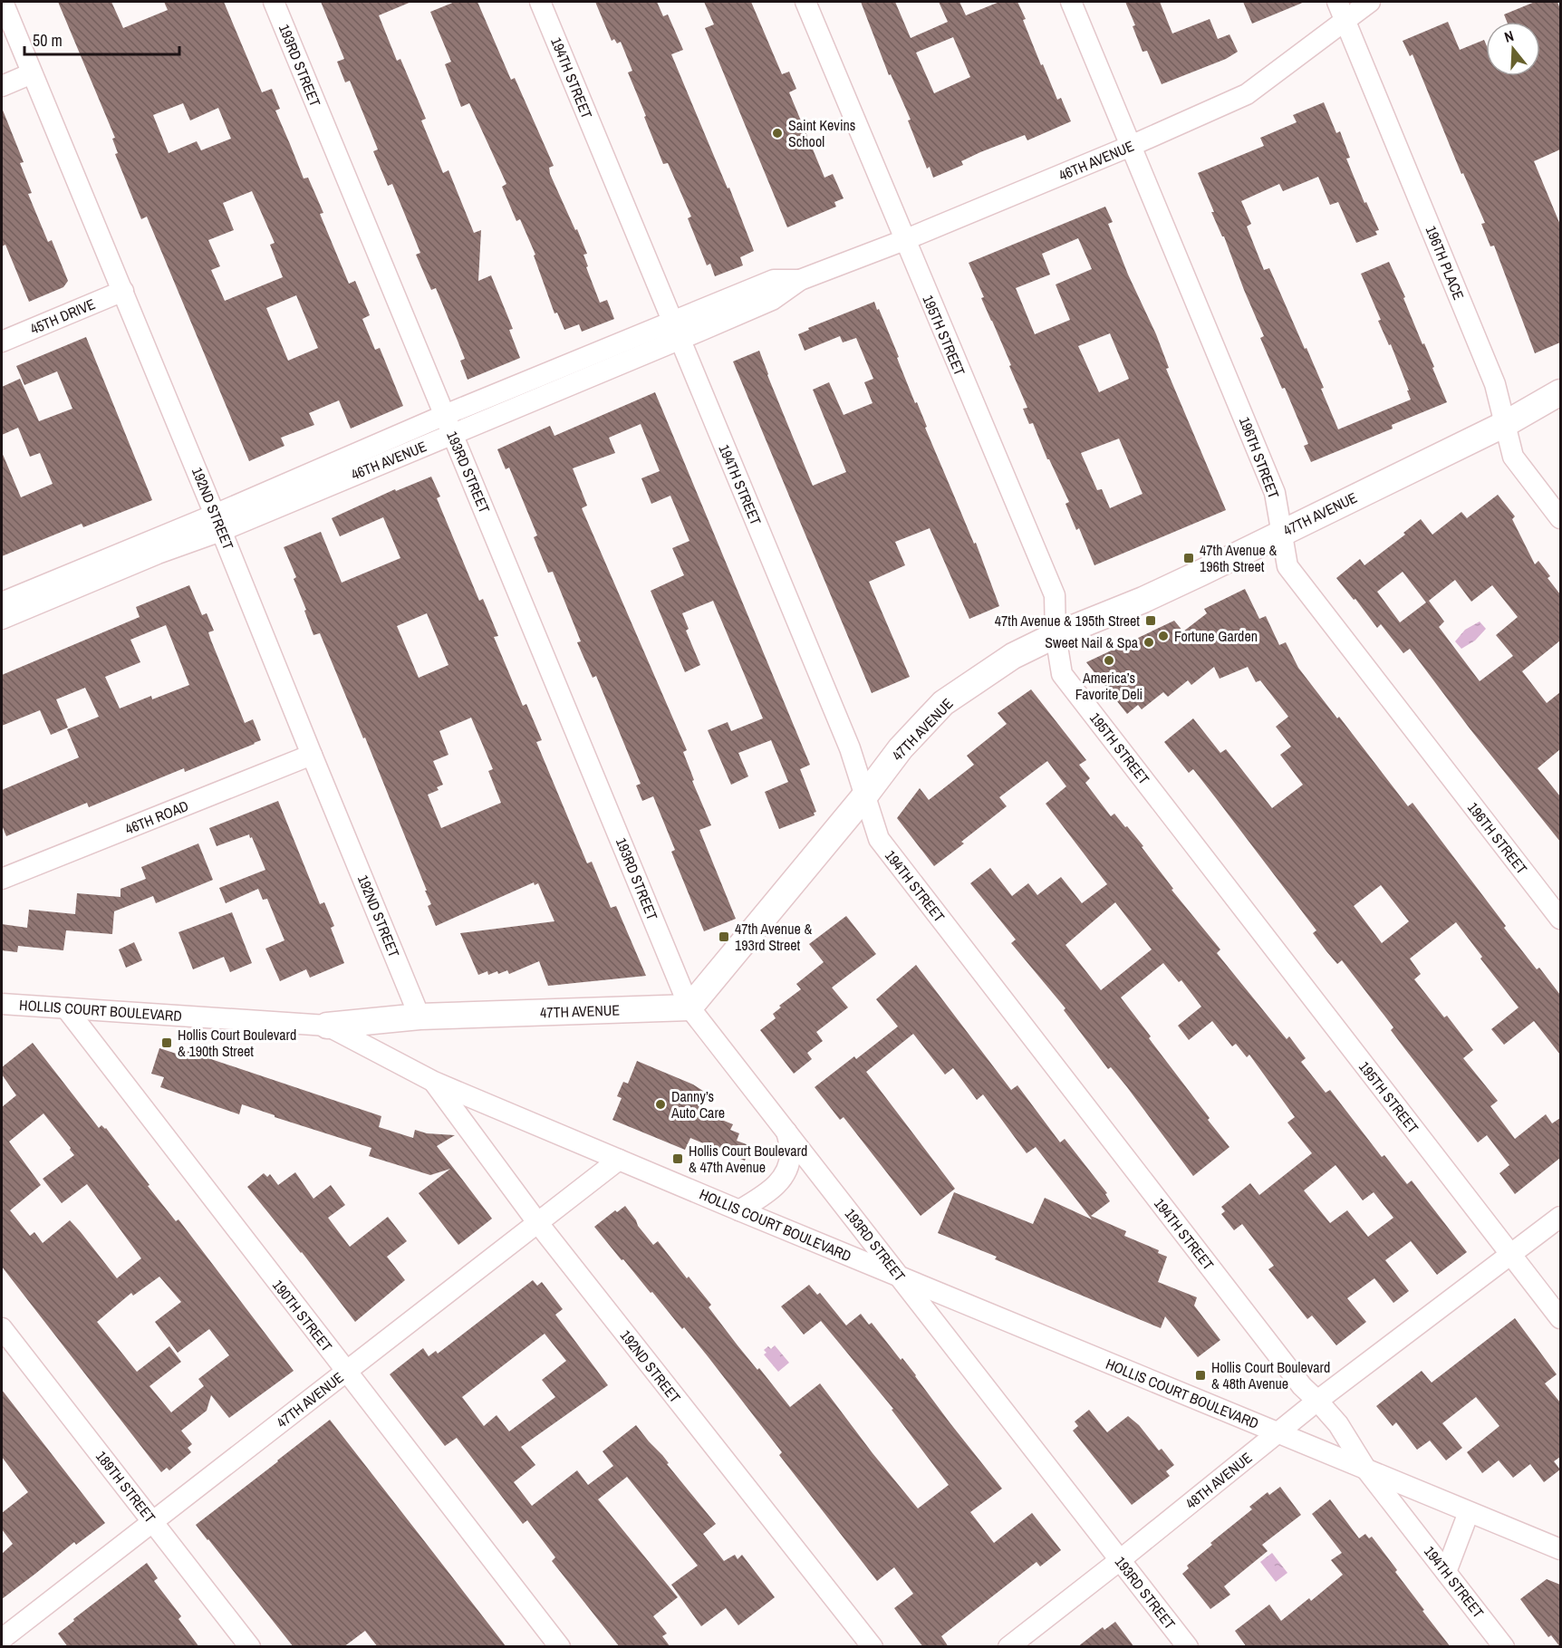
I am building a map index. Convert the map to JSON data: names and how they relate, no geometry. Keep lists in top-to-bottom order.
{
  "streets": {
    "street": [
      "193RD STREET",
      "194TH STREET",
      "46TH AVENUE",
      "196TH PLACE",
      "45TH DRIVE",
      "195TH STREET",
      "196TH STREET",
      "192ND STREET",
      "47TH AVENUE",
      "46TH ROAD",
      "HOLLIS COURT BOULEVARD",
      "190TH STREET",
      "48TH AVENUE",
      "189TH STREET"
    ]
  },
  "crossings": [
    ["193RD STREET", "46TH AVENUE"],
    ["193RD STREET", "47TH AVENUE"],
    ["193RD STREET", "HOLLIS COURT BOULEVARD"],
    ["193RD STREET", "48TH AVENUE"],
    ["194TH STREET", "46TH AVENUE"],
    ["194TH STREET", "47TH AVENUE"],
    ["194TH STREET", "HOLLIS COURT BOULEVARD"],
    ["194TH STREET", "48TH AVENUE"],
    ["46TH AVENUE", "196TH PLACE"],
    ["46TH AVENUE", "195TH STREET"],
    ["46TH AVENUE", "196TH STREET"],
    ["46TH AVENUE", "192ND STREET"],
    ["196TH PLACE", "47TH AVENUE"],
    ["45TH DRIVE", "192ND STREET"],
    ["195TH STREET", "47TH AVENUE"],
    ["195TH STREET", "48TH AVENUE"],
    ["196TH STREET", "47TH AVENUE"],
    ["192ND STREET", "47TH AVENUE"],
    ["192ND STREET", "46TH ROAD"],
    ["192ND STREET", "HOLLIS COURT BOULEVARD"],
    ["47TH AVENUE", "HOLLIS COURT BOULEVARD"],
    ["47TH AVENUE", "190TH STREET"],
    ["47TH AVENUE", "189TH STREET"],
    ["HOLLIS COURT BOULEVARD", "190TH STREET"],
    ["HOLLIS COURT BOULEVARD", "48TH AVENUE"]
  ],
  "places": {
    "other": [
      "Saint Kevins School",
      "Fortune Garden",
      "Sweet Nail & Spa",
      "America’s Favorite Deli",
      "Danny’s Auto Care"
    ],
    "transit": [
      "47th Avenue & 196th Street",
      "47th Avenue & 195th Street",
      "47th Avenue & 193rd Street",
      "Hollis Court Boulevard & 190th Street",
      "Hollis Court Boulevard & 47th Avenue",
      "Hollis Court Boulevard & 48th Avenue"
    ]
  },
  "scale_bar": "50 m",
  "north": "top"
}
